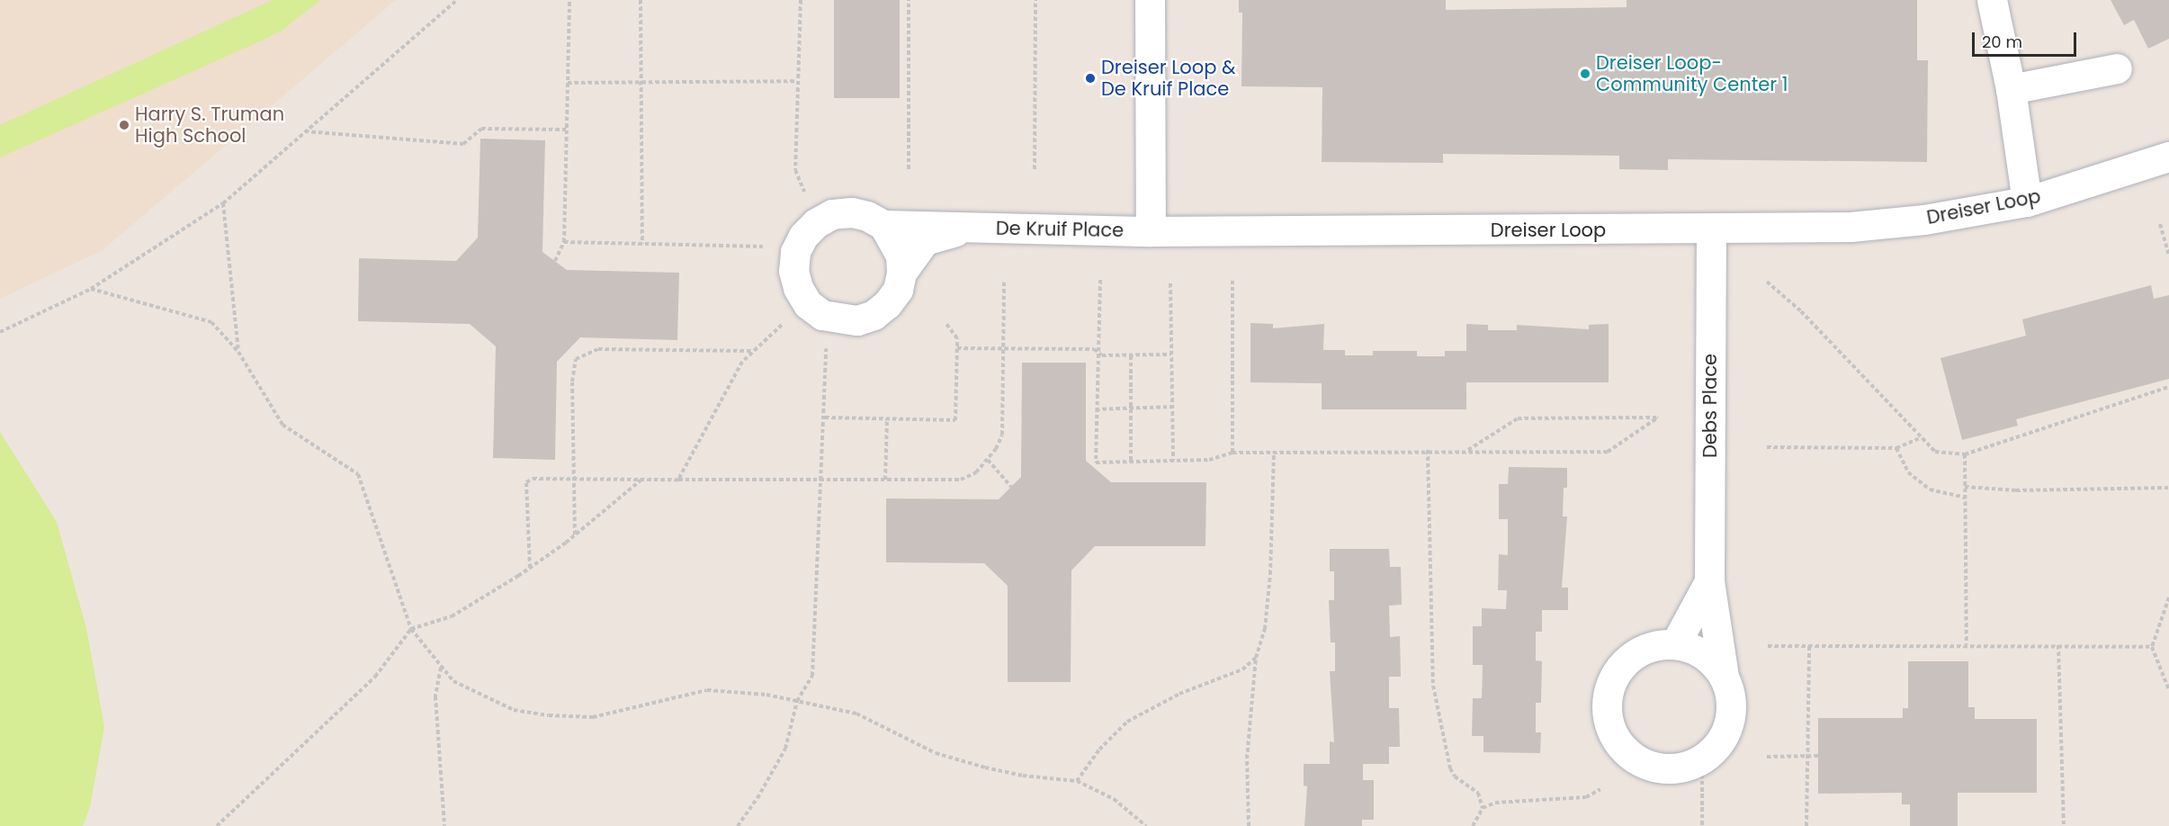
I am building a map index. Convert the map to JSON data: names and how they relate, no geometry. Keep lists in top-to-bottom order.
{
  "streets": {
    "street": ["Dreiser Loop", "De Kruif Place", "Debs Place"]
  },
  "crossings": [
    ["Dreiser Loop", "De Kruif Place"],
    ["Dreiser Loop", "Debs Place"]
  ],
  "places": ["Dreiser Loop- Community Center 1", "Dreiser Loop & De Kruif Place", "Harry S. Truman High School"],
  "scale_bar": "20 m"
}
